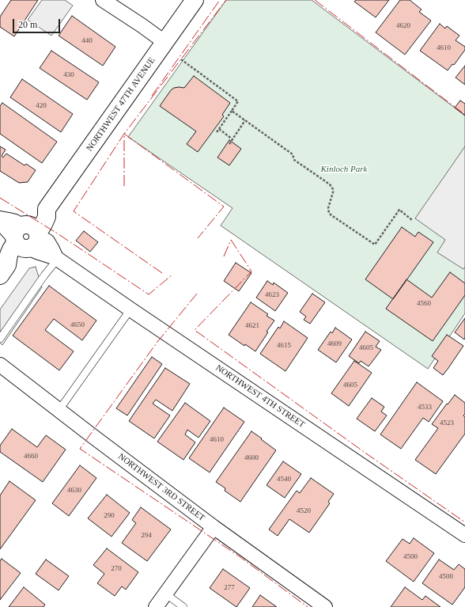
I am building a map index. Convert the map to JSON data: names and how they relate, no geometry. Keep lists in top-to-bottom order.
{
  "streets": {
    "street": ["NORTHWEST 47TH AVENUE", "NORTHWEST 4TH STREET", "NORTHWEST 3RD STREET"]
  },
  "crossings": [
    ["NORTHWEST 47TH AVENUE", "NORTHWEST 4TH STREET"]
  ],
  "parks": ["Kinloch Park"],
  "house_numbers": [
    "4620",
    "440",
    "4610",
    "430",
    "420",
    "4623",
    "4560",
    "4650",
    "4621",
    "4609",
    "4615",
    "4605",
    "4605",
    "4533",
    "4523",
    "4610",
    "4660",
    "4600",
    "4540",
    "4630",
    "4520",
    "290",
    "294",
    "4500",
    "270",
    "4500",
    "277"
  ],
  "scale_bar": "20 m"
}
